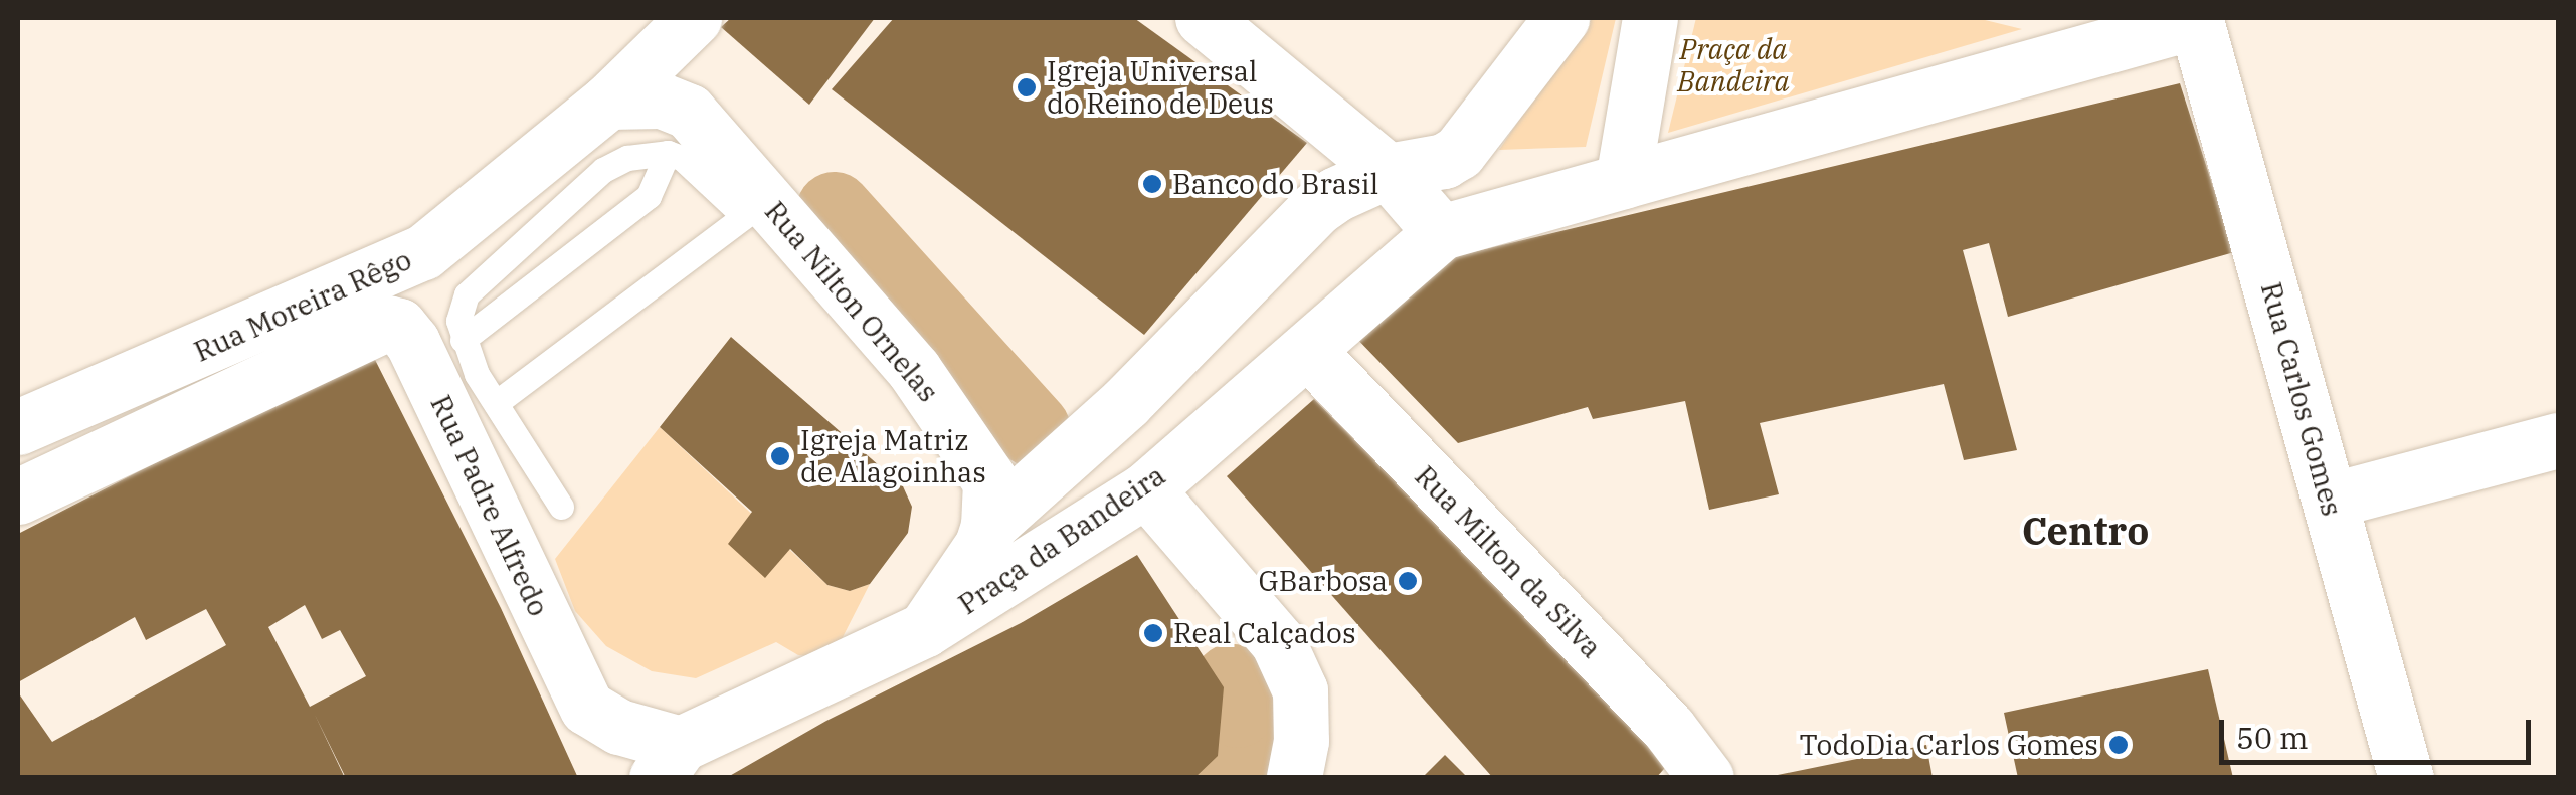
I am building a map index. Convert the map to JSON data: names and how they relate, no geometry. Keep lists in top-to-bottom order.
{
  "streets": {
    "main road": [
      "Rua Nilton Ornelas",
      "Rua Moreira Rêgo",
      "Rua Carlos Gomes",
      "Rua Padre Alfredo",
      "Praça da Bandeira",
      "Rua Milton da Silva"
    ]
  },
  "crossings": [
    ["Rua Nilton Ornelas", "Rua Moreira Rêgo"],
    ["Rua Nilton Ornelas", "Praça da Bandeira"],
    ["Rua Moreira Rêgo", "Rua Padre Alfredo"],
    ["Rua Carlos Gomes", "Praça da Bandeira"],
    ["Rua Padre Alfredo", "Praça da Bandeira"],
    ["Praça da Bandeira", "Rua Milton da Silva"]
  ],
  "districts": ["Centro"],
  "parks": ["Praça da Bandeira"],
  "places": [
    "Igreja Universal do Reino de Deus",
    "Banco do Brasil",
    "Igreja Matriz de Alagoinhas",
    "GBarbosa",
    "Real Calçados",
    "TodoDia Carlos Gomes"
  ],
  "scale_bar": "50 m"
}
